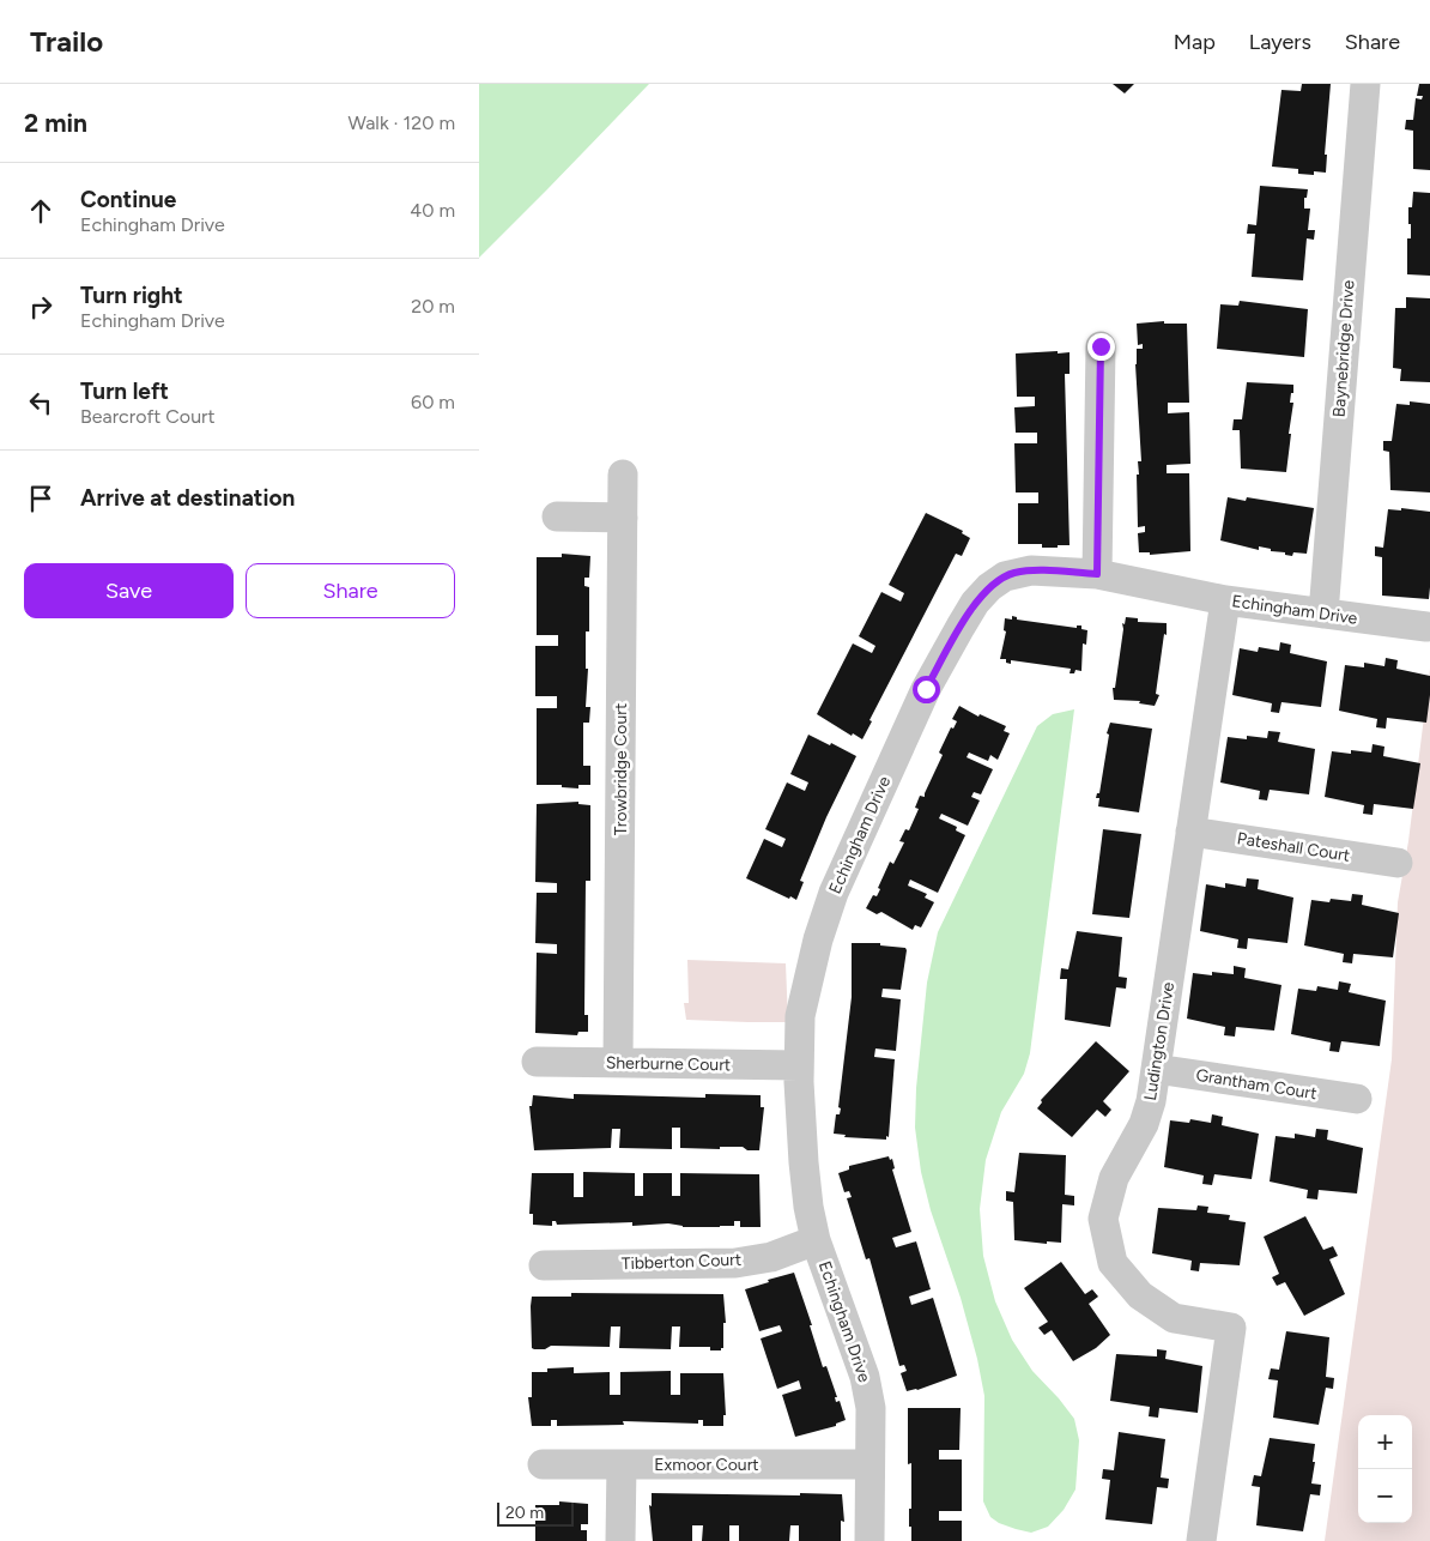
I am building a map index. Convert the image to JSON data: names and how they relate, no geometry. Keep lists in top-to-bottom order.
{
  "streets": {
    "street": [
      "Baynebridge Drive",
      "Echingham Drive",
      "Trowbridge Court",
      "Pateshall Court",
      "Ludington Drive",
      "Sherburne Court",
      "Grantham Court",
      "Tibberton Court",
      "Exmoor Court"
    ]
  },
  "crossings": [
    ["Baynebridge Drive", "Echingham Drive"],
    ["Echingham Drive", "Ludington Drive"],
    ["Echingham Drive", "Sherburne Court"],
    ["Echingham Drive", "Tibberton Court"],
    ["Echingham Drive", "Exmoor Court"],
    ["Trowbridge Court", "Sherburne Court"],
    ["Pateshall Court", "Ludington Drive"],
    ["Ludington Drive", "Grantham Court"]
  ],
  "scale_bar": "20 m",
  "page": {
    "header": "Trailo",
    "nav": ["Map", "Layers", "Share"],
    "heading": ["2 min", "Walk · 120 m"],
    "list": [
      ["Continue", "Echingham Drive", "40 m"],
      ["Turn right", "Echingham Drive", "20 m"],
      ["Turn left", "Bearcroft Court", "60 m"],
      "Arrive at destination"
    ],
    "buttons": ["Save", "Share"],
    "map_buttons": ["+", "−"],
    "scale": "20 m"
  }
}
